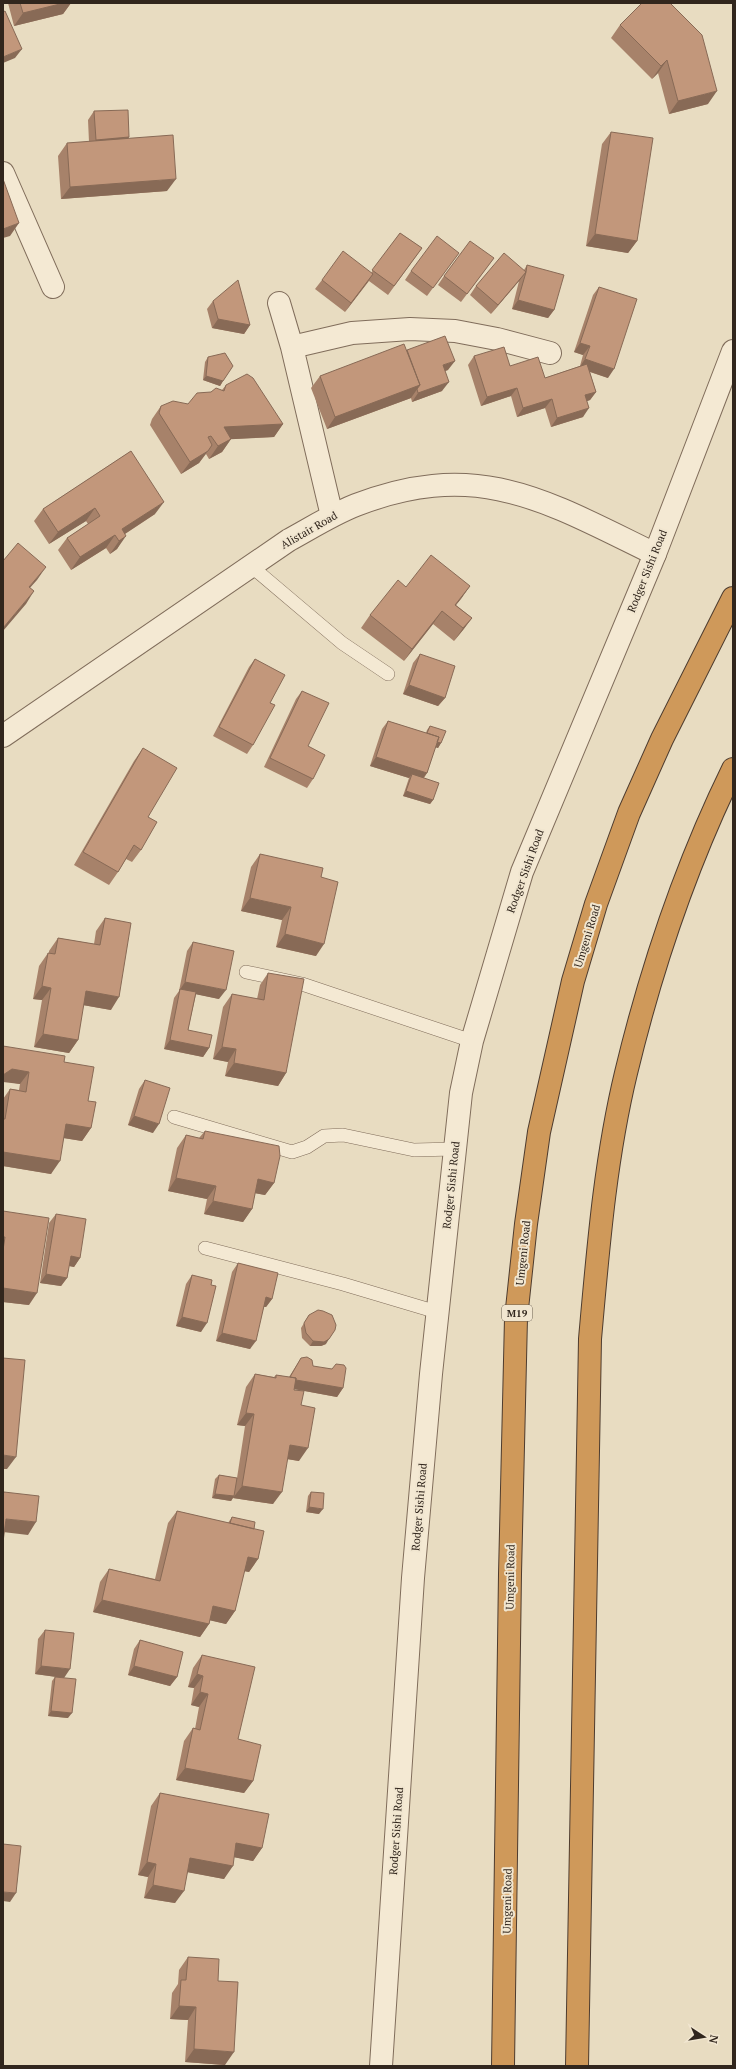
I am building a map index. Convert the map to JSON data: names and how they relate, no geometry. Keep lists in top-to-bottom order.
{
  "streets": {
    "highway": ["Umgeni Road", "M19"],
    "street": ["Alistair Road", "Rodger Sishi Road"]
  },
  "crossings": [
    ["Alistair Road", "Rodger Sishi Road"]
  ],
  "north": "right"
}
